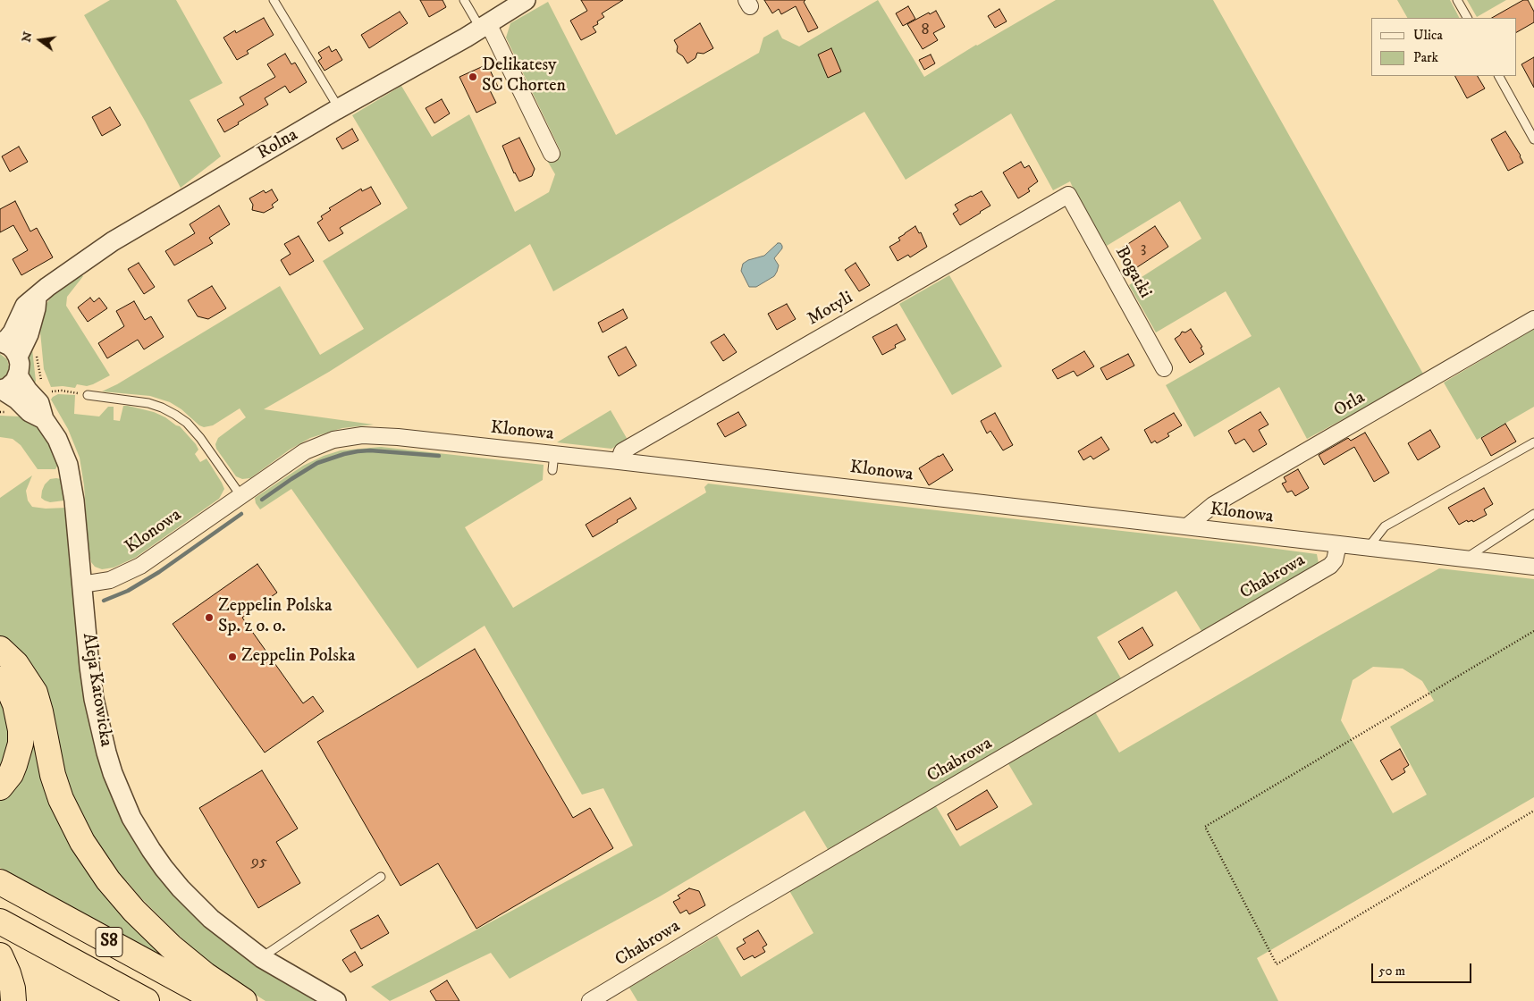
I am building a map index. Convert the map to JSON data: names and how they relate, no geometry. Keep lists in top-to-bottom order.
{
  "streets": {
    "highway": ["S8"],
    "street": [
      "Rolna",
      "Bogatki",
      "Motyli",
      "Orla",
      "Klonowa",
      "Chabrowa",
      "Aleja Katowicka"
    ]
  },
  "crossings": [
    ["Bogatki", "Motyli"],
    ["Motyli", "Klonowa"],
    ["Orla", "Klonowa"],
    ["Klonowa", "Chabrowa"],
    ["Klonowa", "Aleja Katowicka"]
  ],
  "places": ["Delikatesy SC Chorten", "Zeppelin Polska Sp. z o. o.", "Zeppelin Polska"],
  "house_numbers": ["8", "3", "95"],
  "legend": ["Ulica", "Park"],
  "scale_bar": "50 m",
  "north": "left"
}
